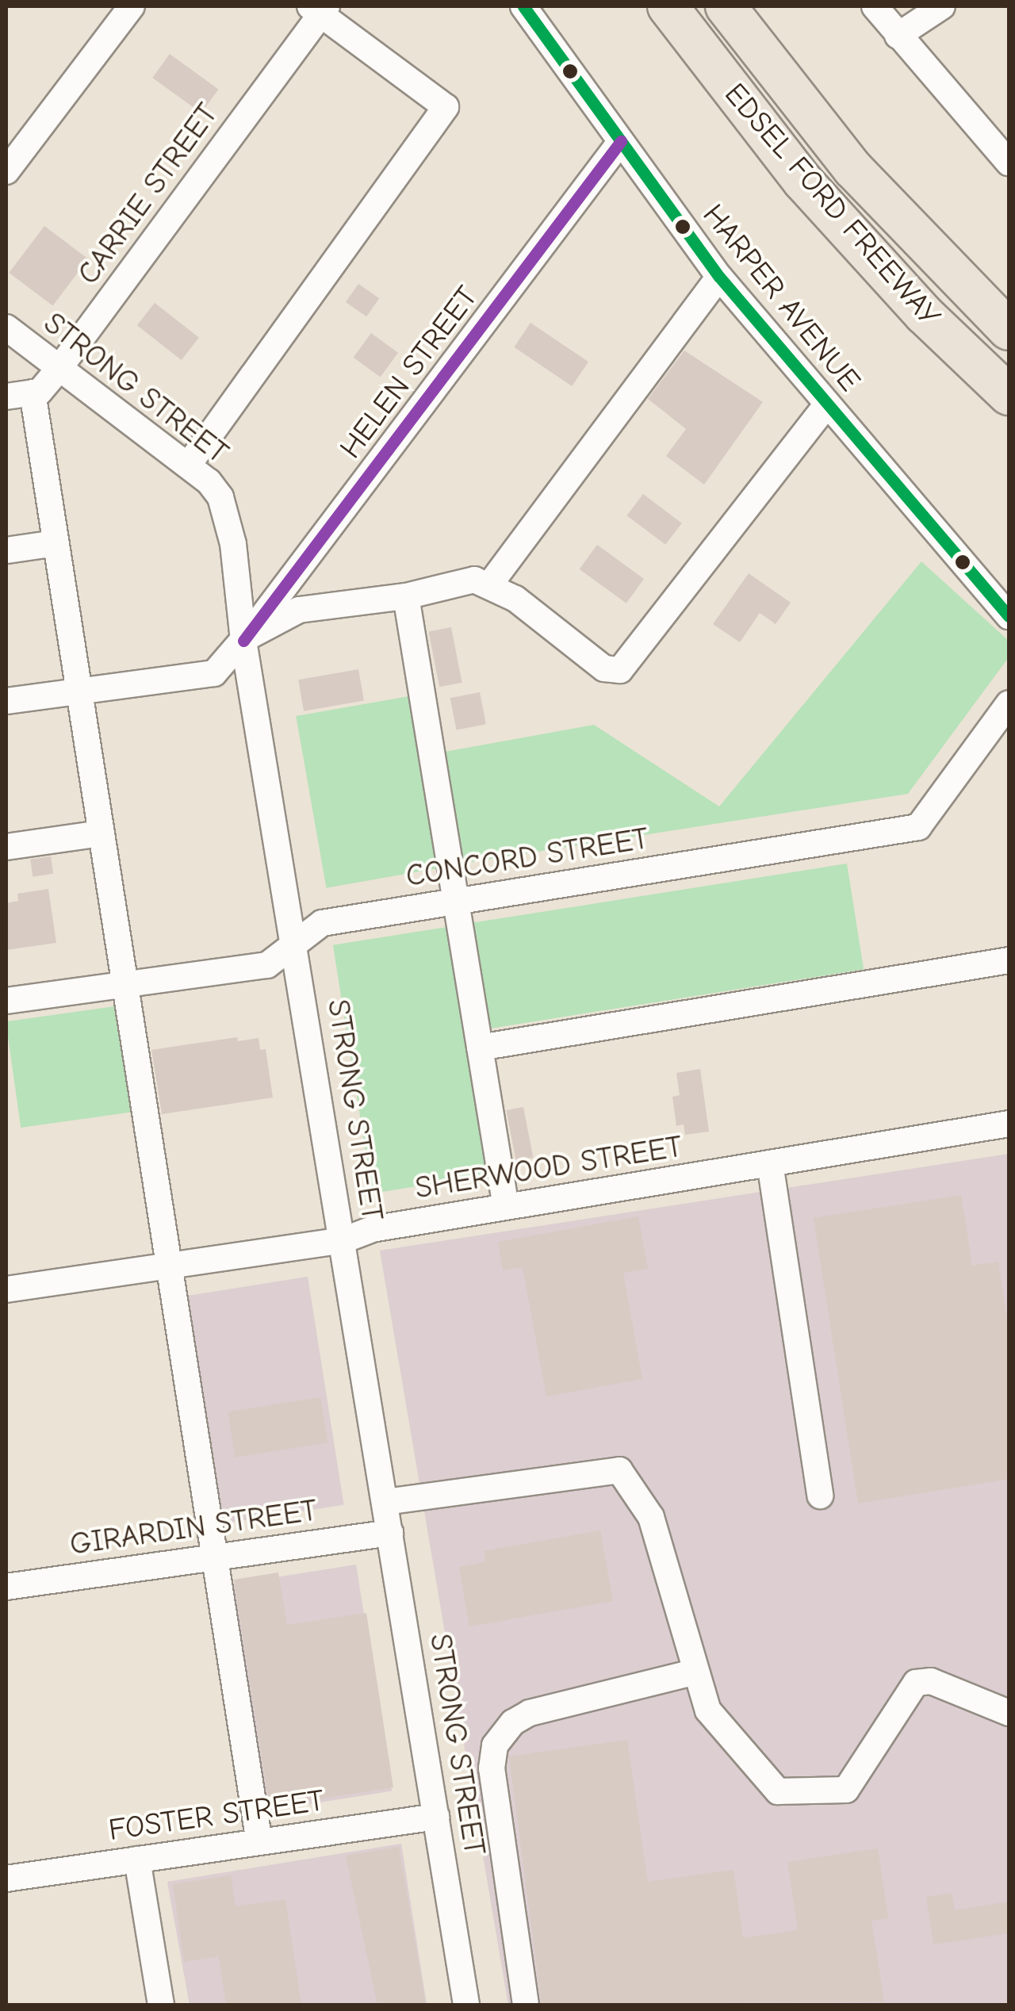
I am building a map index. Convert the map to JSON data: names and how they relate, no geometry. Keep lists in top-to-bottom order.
{
  "streets": {
    "highway": ["EDSEL FORD FREEWAY"],
    "street": [
      "CARRIE STREET",
      "HARPER AVENUE",
      "HELEN STREET",
      "STRONG STREET",
      "CONCORD STREET",
      "SHERWOOD STREET",
      "GIRARDIN STREET",
      "FOSTER STREET"
    ]
  },
  "crossings": [
    ["CARRIE STREET", "STRONG STREET"],
    ["HARPER AVENUE", "HELEN STREET"],
    ["HELEN STREET", "STRONG STREET"],
    ["STRONG STREET", "CONCORD STREET"],
    ["STRONG STREET", "SHERWOOD STREET"],
    ["STRONG STREET", "GIRARDIN STREET"],
    ["STRONG STREET", "FOSTER STREET"]
  ]
}
